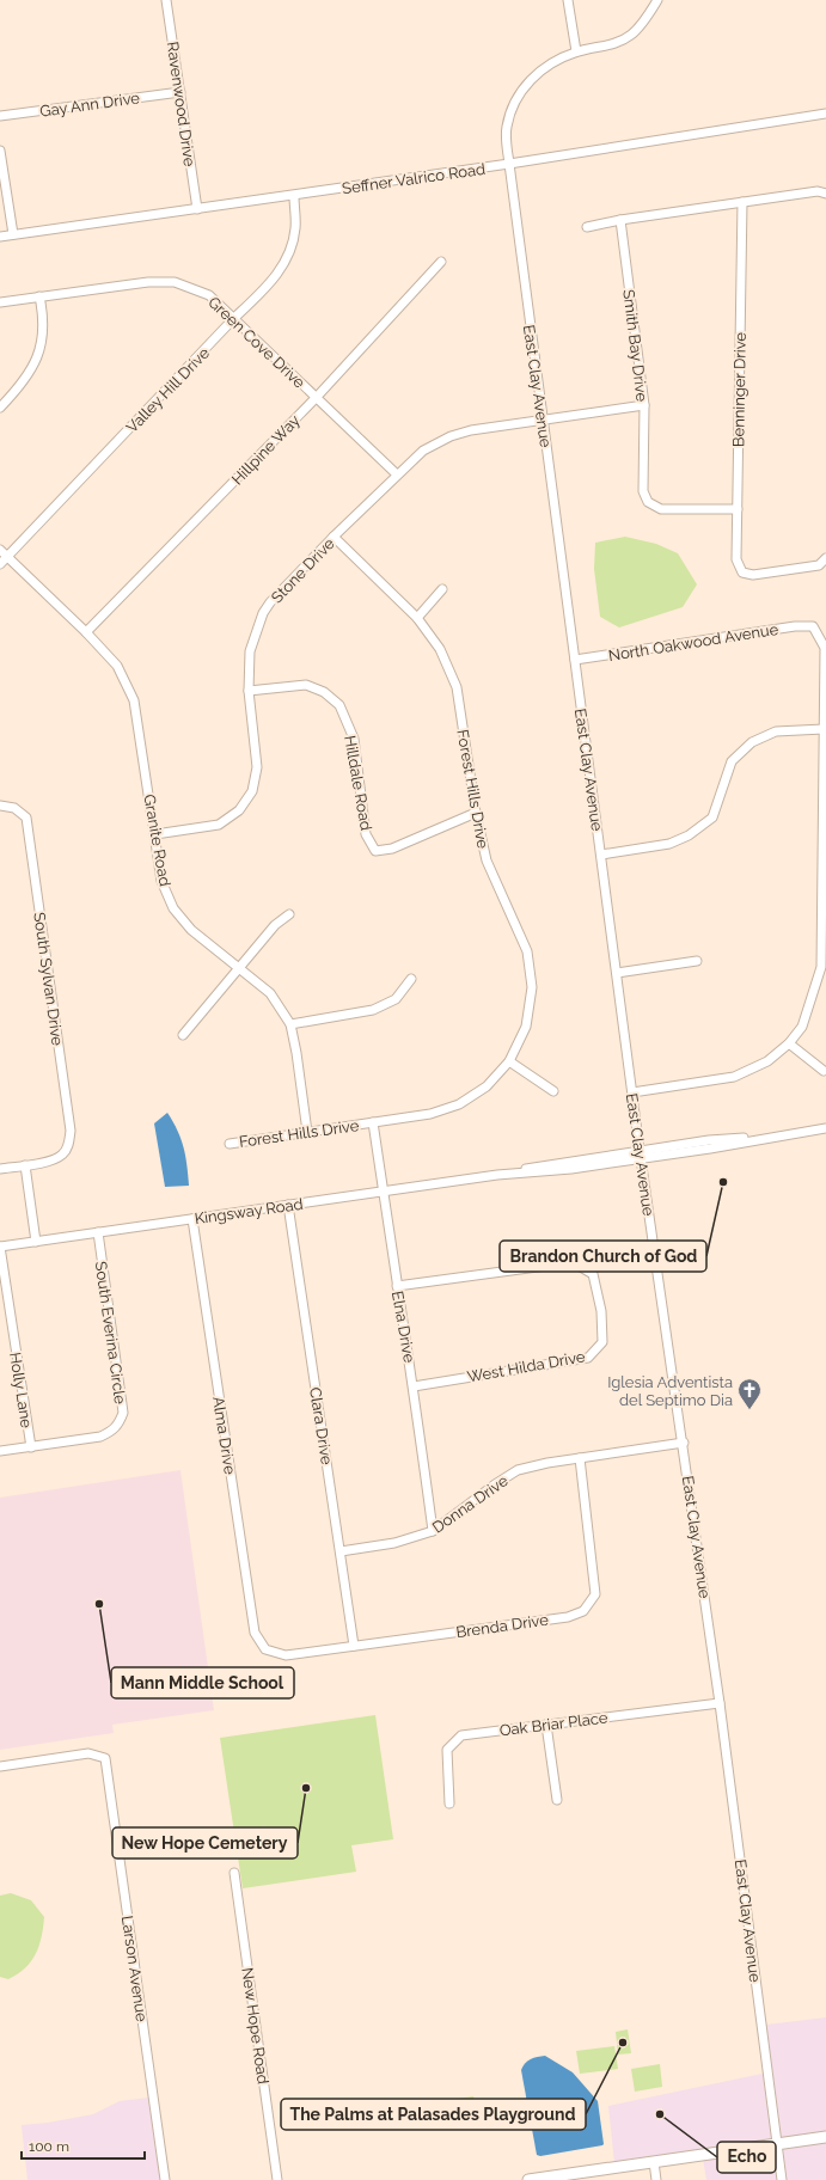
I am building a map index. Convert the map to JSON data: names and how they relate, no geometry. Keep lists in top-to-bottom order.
{
  "streets": {
    "street": [
      "Gay Ann Drive",
      "Ravenwood Drive",
      "Seffner Valrico Road",
      "Green Cove Drive",
      "Smith Bay Drive",
      "East Clay Avenue",
      "Valley Hill Drive",
      "Benninger Drive",
      "Hillpine Way",
      "Stone Drive",
      "North Oakwood Avenue",
      "Hilldale Road",
      "Forest Hills Drive",
      "Granite Road",
      "South Sylvan Drive",
      "Kingsway Road",
      "Elna Drive",
      "South Everina Circle",
      "West Hilda Drive",
      "Holly Lane",
      "Clara Drive",
      "Alma Drive",
      "Donna Drive",
      "Brenda Drive",
      "Oak Briar Place",
      "Larson Avenue",
      "New Hope Road"
    ]
  },
  "crossings": [
    ["Gay Ann Drive", "Ravenwood Drive"],
    ["Ravenwood Drive", "Seffner Valrico Road"],
    ["Seffner Valrico Road", "East Clay Avenue"],
    ["Seffner Valrico Road", "Valley Hill Drive"],
    ["Green Cove Drive", "Valley Hill Drive"],
    ["Green Cove Drive", "Hillpine Way"],
    ["Green Cove Drive", "Stone Drive"],
    ["Smith Bay Drive", "Benninger Drive"],
    ["Smith Bay Drive", "Stone Drive"],
    ["East Clay Avenue", "Stone Drive"],
    ["East Clay Avenue", "North Oakwood Avenue"],
    ["East Clay Avenue", "Kingsway Road"],
    ["East Clay Avenue", "Donna Drive"],
    ["East Clay Avenue", "Oak Briar Place"],
    ["Valley Hill Drive", "Granite Road"],
    ["Hillpine Way", "Granite Road"],
    ["Stone Drive", "Hilldale Road"],
    ["Stone Drive", "Forest Hills Drive"],
    ["Stone Drive", "Granite Road"],
    ["Hilldale Road", "Forest Hills Drive"],
    ["Forest Hills Drive", "Granite Road"],
    ["Forest Hills Drive", "Elna Drive"],
    ["Kingsway Road", "Elna Drive"],
    ["Kingsway Road", "South Everina Circle"],
    ["Kingsway Road", "Holly Lane"],
    ["Kingsway Road", "Clara Drive"],
    ["Kingsway Road", "Alma Drive"],
    ["Elna Drive", "West Hilda Drive"],
    ["Elna Drive", "Donna Drive"],
    ["South Everina Circle", "Holly Lane"],
    ["Clara Drive", "Donna Drive"],
    ["Clara Drive", "Brenda Drive"],
    ["Alma Drive", "Brenda Drive"],
    ["Donna Drive", "Brenda Drive"]
  ],
  "places": {
    "other": [
      "Brandon Church of God",
      "Mann Middle School",
      "New Hope Cemetery",
      "The Palms at Palasades Playground",
      "Echo"
    ],
    "church": ["Iglesia Adventista del Septimo Dia"]
  },
  "scale_bar": "100 m"
}
